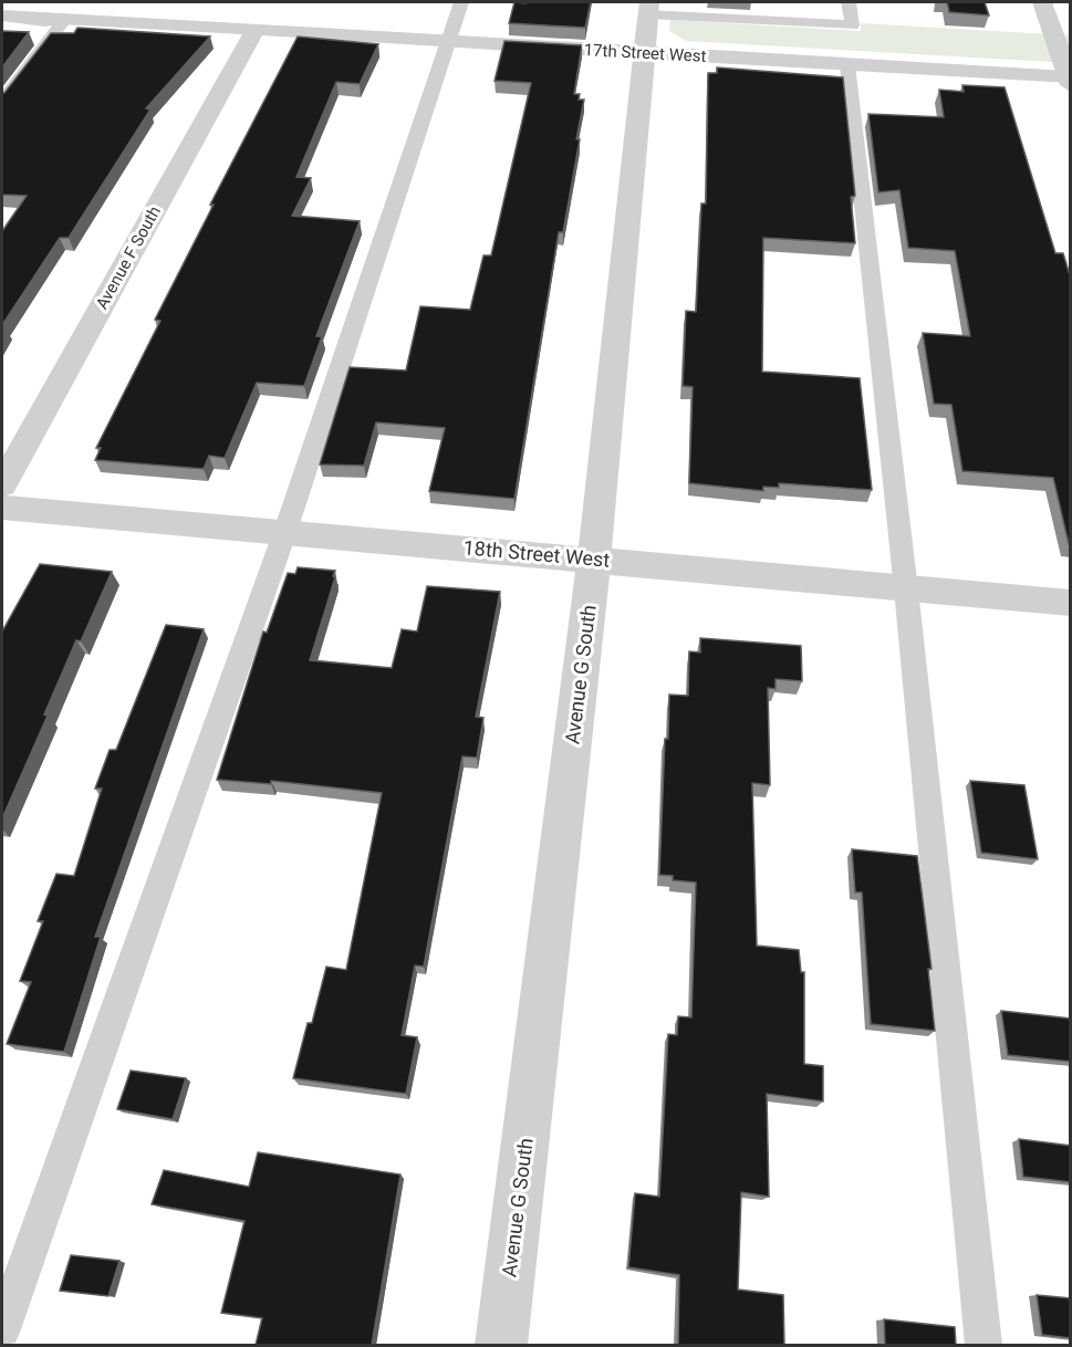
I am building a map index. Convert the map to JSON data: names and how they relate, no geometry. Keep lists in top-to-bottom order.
{
  "streets": {
    "street": [
      "17th Street West",
      "Avenue F South",
      "18th Street West",
      "Avenue G South"
    ]
  },
  "crossings": [
    ["17th Street West", "Avenue F South"],
    ["17th Street West", "Avenue G South"],
    ["18th Street West", "Avenue G South"]
  ]
}
